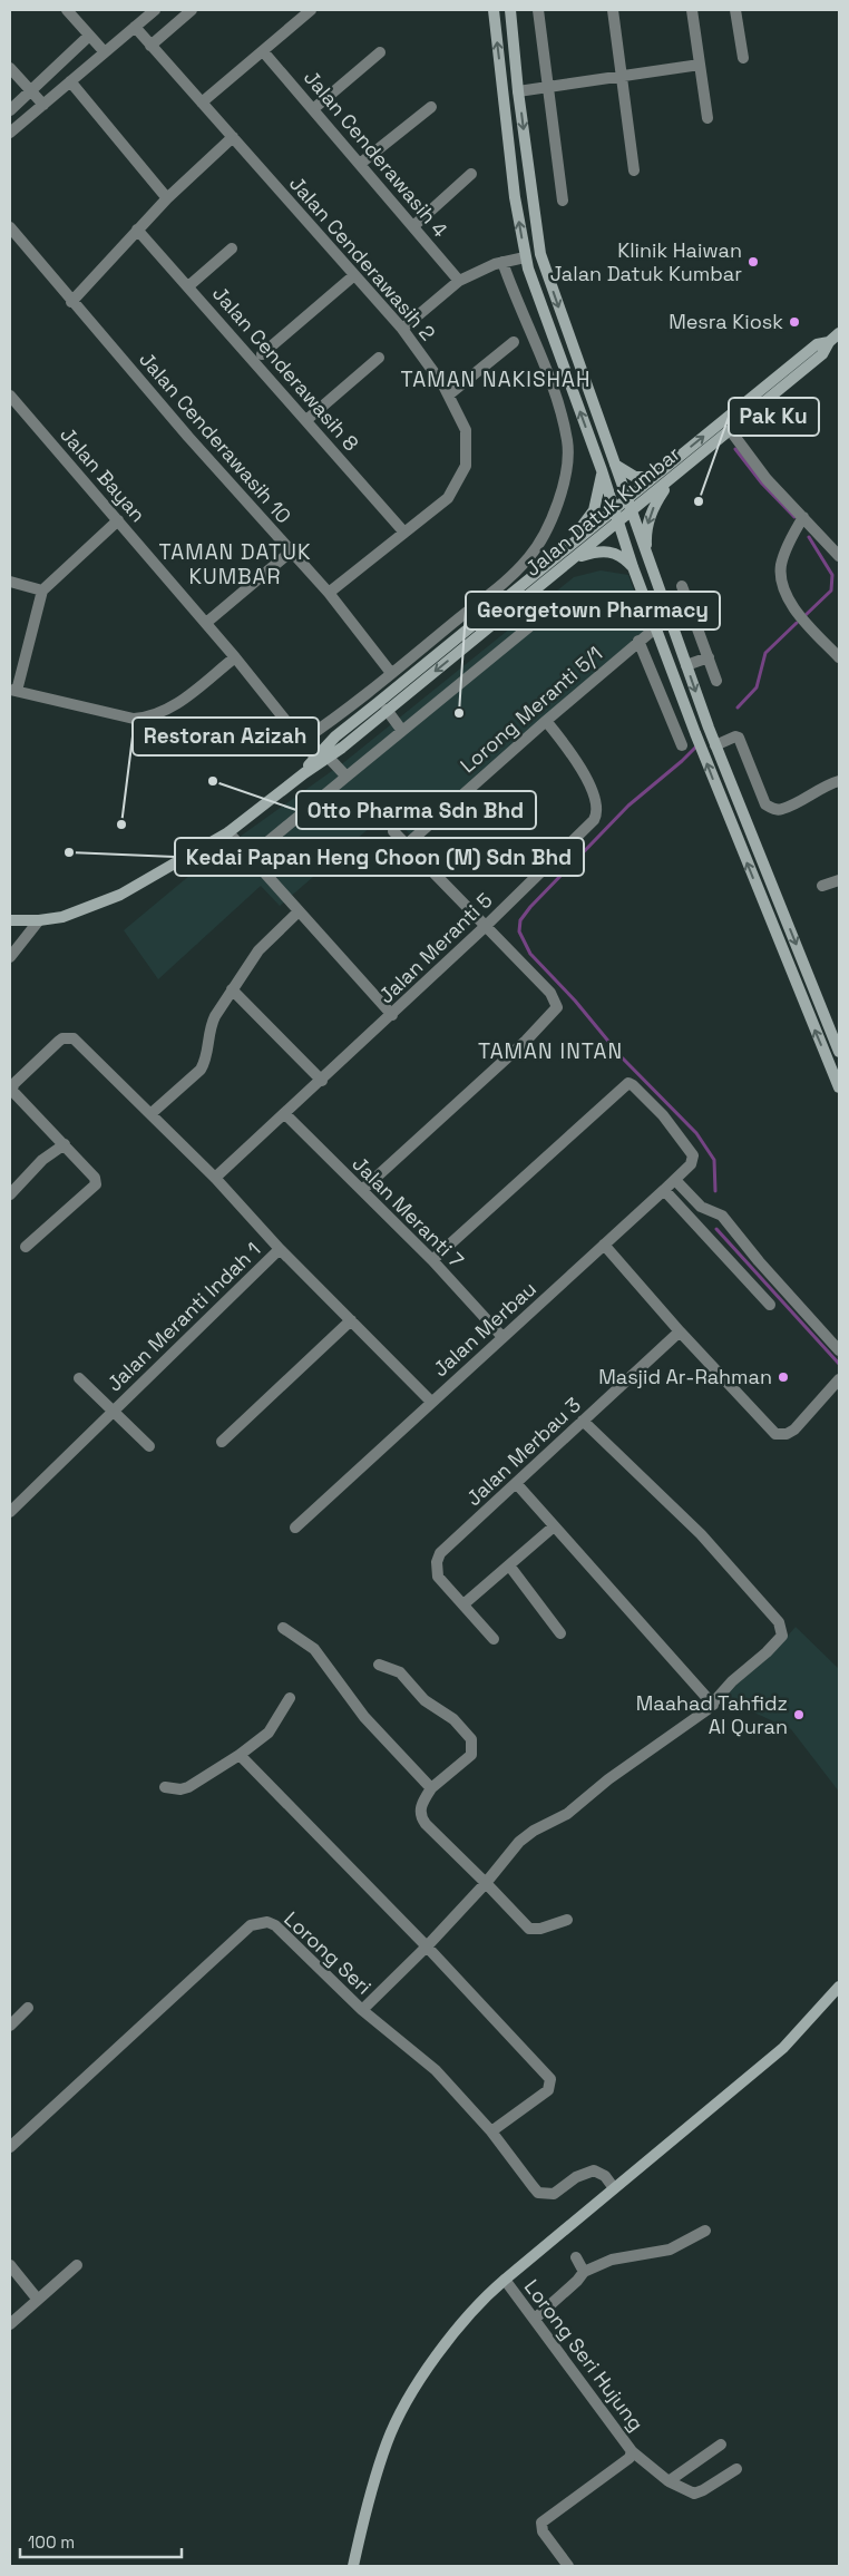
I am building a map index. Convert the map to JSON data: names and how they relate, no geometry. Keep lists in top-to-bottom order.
{
  "streets": {
    "main road": ["Jalan Datuk Kumbar"],
    "street": [
      "Jalan Cenderawasih 4",
      "Jalan Cenderawasih 2",
      "Jalan Cenderawasih 8",
      "Jalan Cenderawasih 10",
      "Jalan Bayan",
      "Lorong Meranti 5/1",
      "Jalan Meranti 5",
      "Jalan Meranti 7",
      "Jalan Meranti Indah 1",
      "Jalan Merbau",
      "Jalan Merbau 3",
      "Lorong Seri",
      "Lorong Seri Hujung"
    ]
  },
  "crossings": [
    ["Jalan Cenderawasih 2", "Jalan Cenderawasih 8"],
    ["Jalan Cenderawasih 2", "Jalan Cenderawasih 10"],
    ["Jalan Bayan", "Jalan Datuk Kumbar"],
    ["Lorong Meranti 5/1", "Jalan Meranti 5"],
    ["Jalan Meranti 5", "Jalan Meranti 7"],
    ["Jalan Meranti 7", "Jalan Merbau"]
  ],
  "districts": ["TAMAN NAKISHAH", "TAMAN DATUK KUMBAR", "TAMAN INTAN"],
  "places": [
    "Klinik Haiwan Jalan Datuk Kumbar",
    "Mesra Kiosk",
    "Pak Ku",
    "Georgetown Pharmacy",
    "Otto Pharma Sdn Bhd",
    "Restoran Azizah",
    "Kedai Papan Heng Choon (M) Sdn Bhd",
    "Masjid Ar-Rahman",
    "Maahad Tahfidz Al Quran"
  ],
  "scale_bar": "100 m"
}
